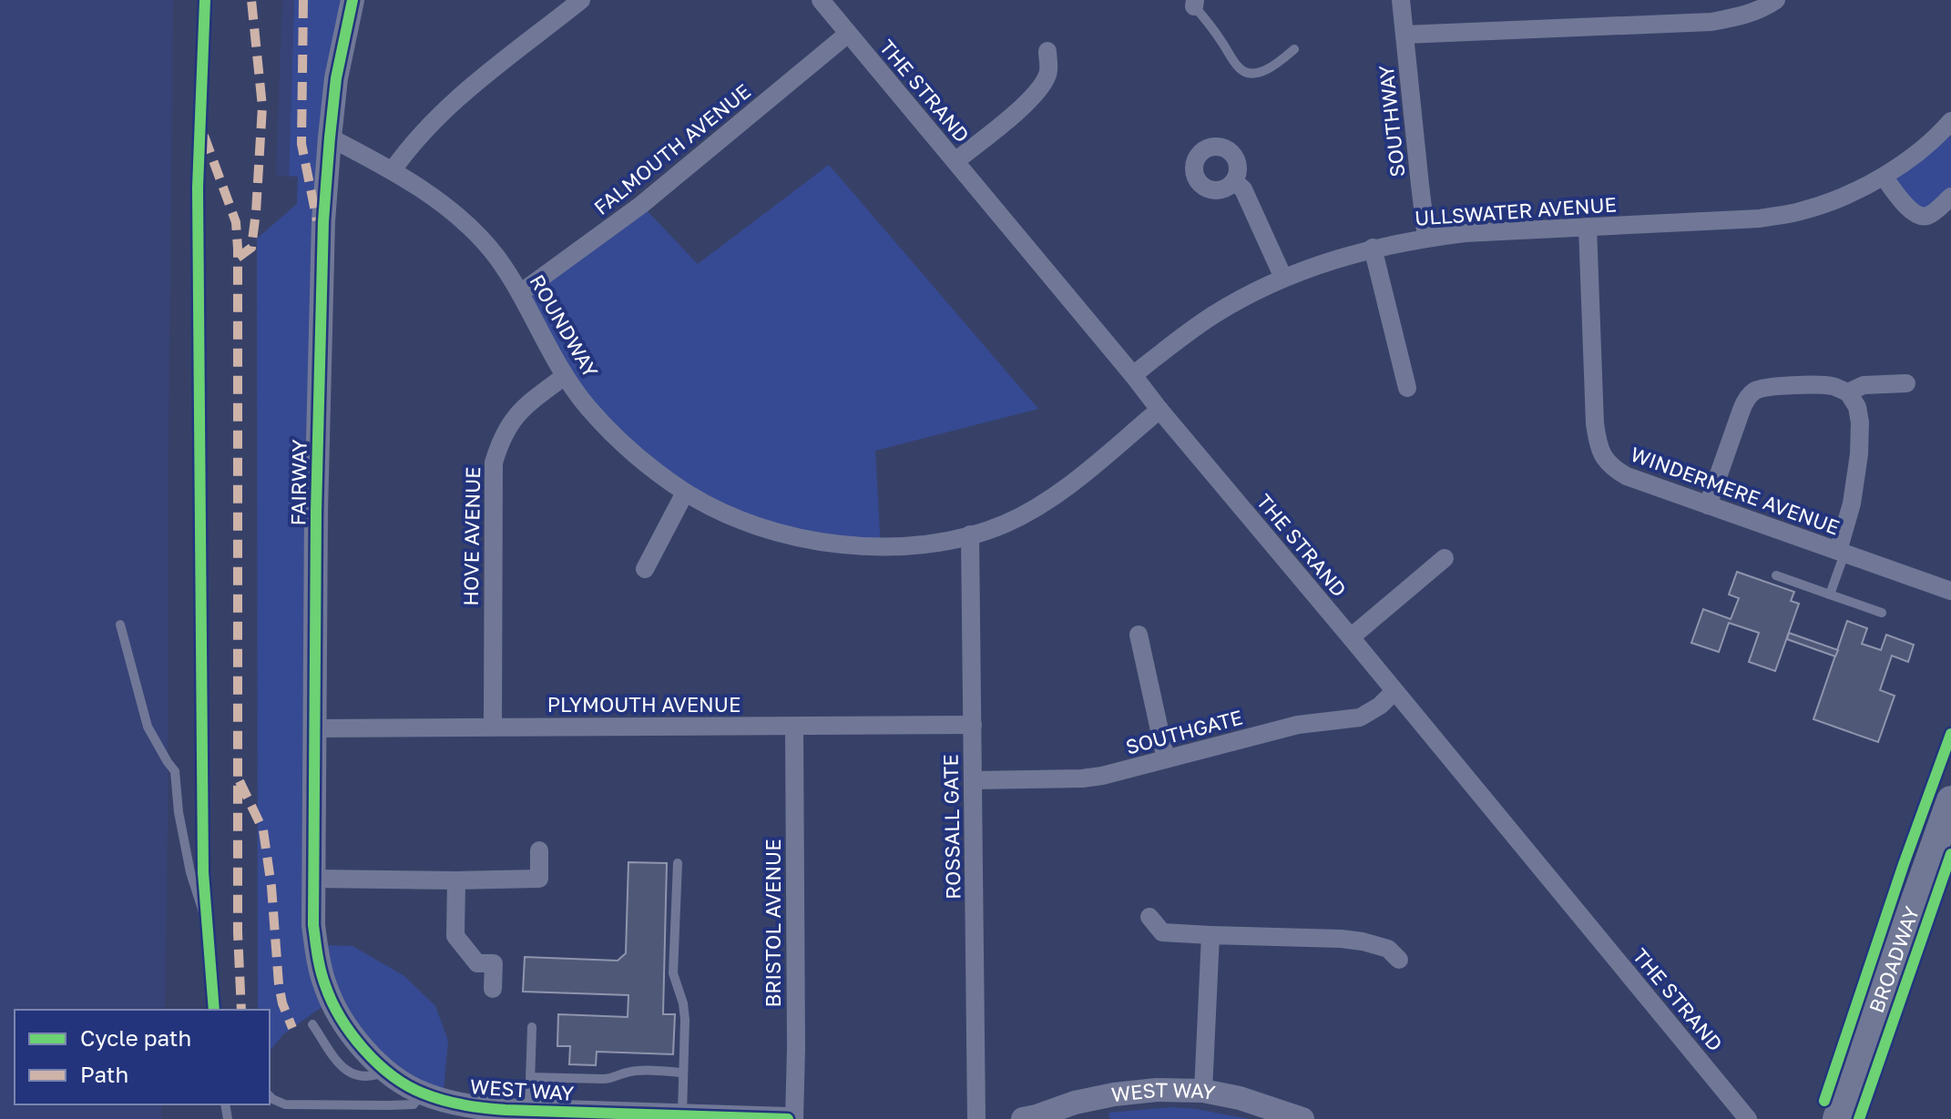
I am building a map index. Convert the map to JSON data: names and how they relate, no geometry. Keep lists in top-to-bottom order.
{
  "streets": {
    "main road": ["BROADWAY"],
    "street": [
      "THE STRAND",
      "SOUTHWAY",
      "FALMOUTH AVENUE",
      "ULLSWATER AVENUE",
      "ROUNDWAY",
      "FAIRWAY",
      "WINDERMERE AVENUE",
      "HOVE AVENUE",
      "PLYMOUTH AVENUE",
      "SOUTHGATE",
      "ROSSALL GATE",
      "BRISTOL AVENUE",
      "WEST WAY"
    ]
  },
  "crossings": [
    ["THE STRAND", "FALMOUTH AVENUE"],
    ["THE STRAND", "ULLSWATER AVENUE"],
    ["THE STRAND", "ROUNDWAY"],
    ["THE STRAND", "SOUTHGATE"],
    ["SOUTHWAY", "ULLSWATER AVENUE"],
    ["FALMOUTH AVENUE", "ROUNDWAY"],
    ["ULLSWATER AVENUE", "WINDERMERE AVENUE"],
    ["ROUNDWAY", "FAIRWAY"],
    ["ROUNDWAY", "HOVE AVENUE"],
    ["ROUNDWAY", "ROSSALL GATE"],
    ["FAIRWAY", "PLYMOUTH AVENUE"],
    ["FAIRWAY", "WEST WAY"],
    ["HOVE AVENUE", "PLYMOUTH AVENUE"],
    ["PLYMOUTH AVENUE", "ROSSALL GATE"],
    ["PLYMOUTH AVENUE", "BRISTOL AVENUE"],
    ["SOUTHGATE", "ROSSALL GATE"]
  ],
  "legend": ["Cycle path", "Path"]
}
